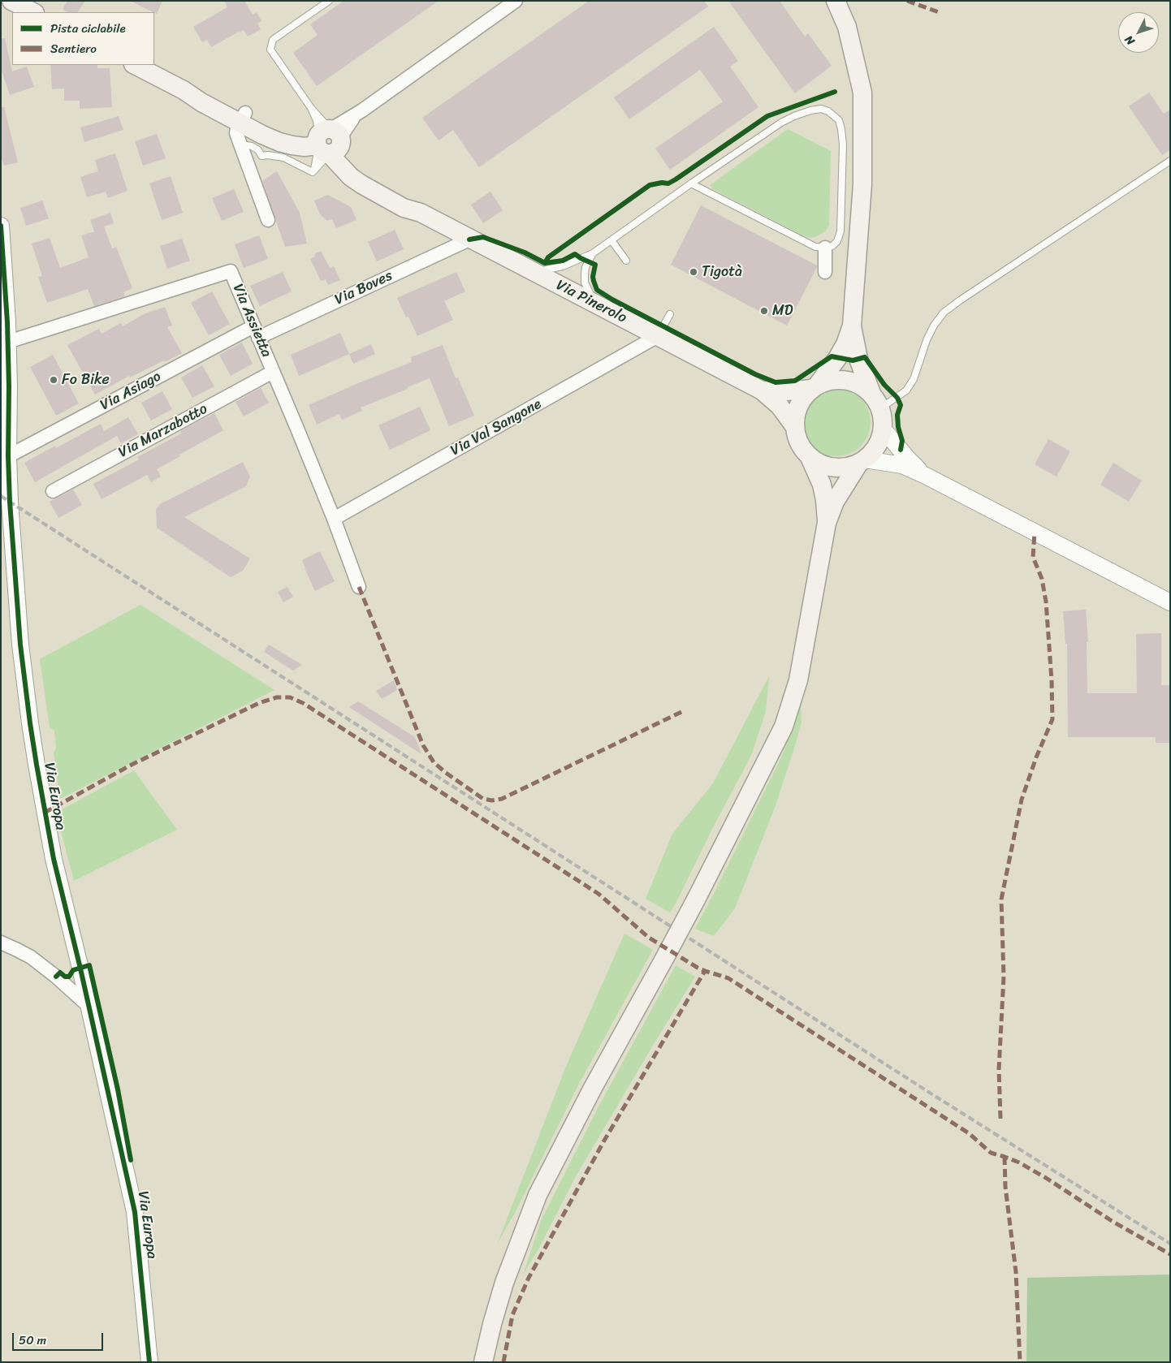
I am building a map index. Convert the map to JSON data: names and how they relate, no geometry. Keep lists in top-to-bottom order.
{
  "streets": {
    "main road": ["Via Pinerolo"],
    "street": [
      "Via Boves",
      "Via Assietta",
      "Via Asiago",
      "Via Val Sangone",
      "Via Marzabotto",
      "Via Europa"
    ]
  },
  "crossings": [
    ["Via Boves", "Via Pinerolo"],
    ["Via Boves", "Via Assietta"],
    ["Via Boves", "Via Asiago"],
    ["Via Pinerolo", "Via Val Sangone"],
    ["Via Assietta", "Via Asiago"],
    ["Via Assietta", "Via Val Sangone"],
    ["Via Assietta", "Via Marzabotto"],
    ["Via Assietta", "Via Europa"],
    ["Via Asiago", "Via Europa"]
  ],
  "places": ["Tigotà", "MD", "Fo Bike"],
  "legend": ["Pista ciclabile", "Sentiero"],
  "scale_bar": "50 m",
  "north": "bottom left"
}
